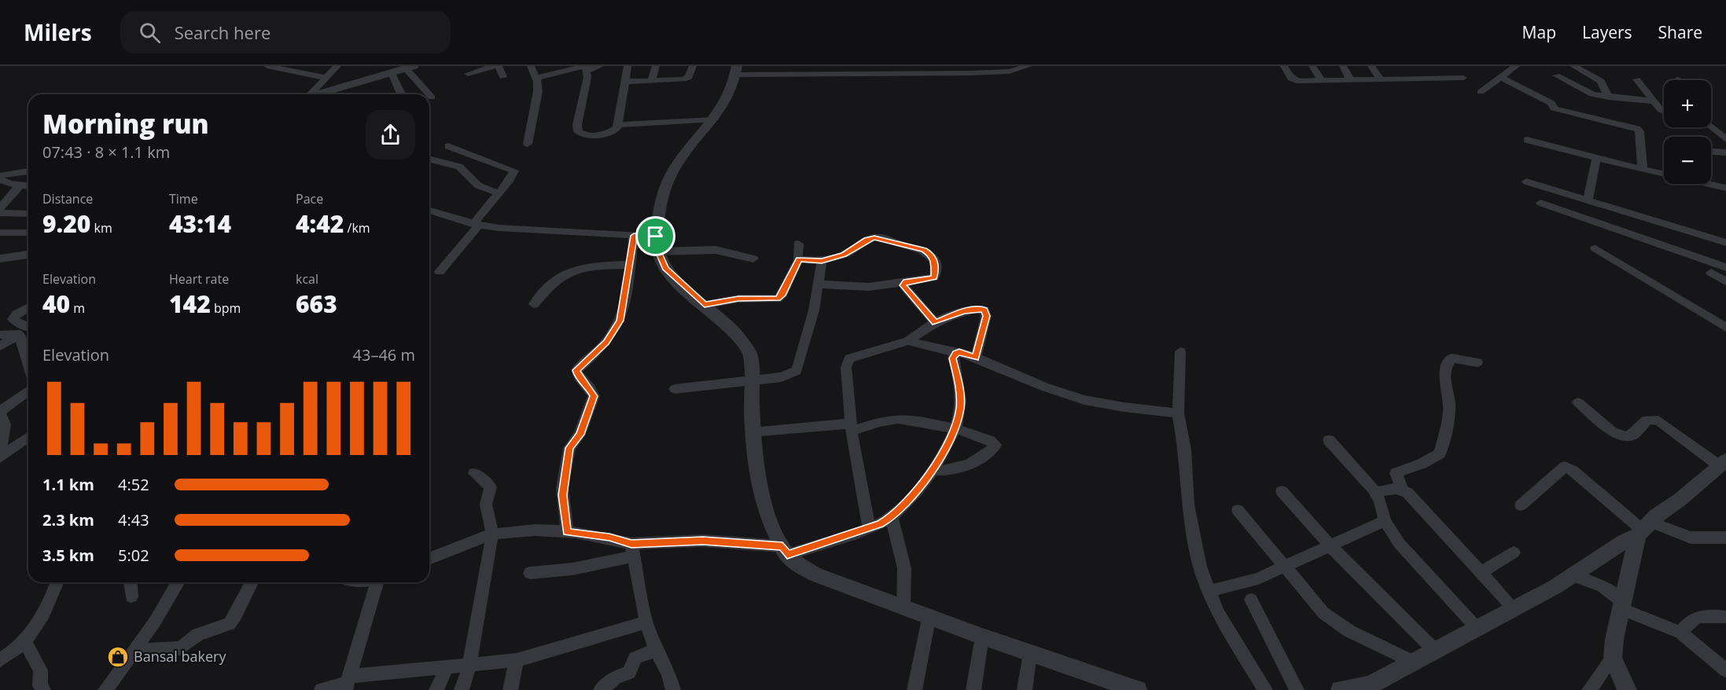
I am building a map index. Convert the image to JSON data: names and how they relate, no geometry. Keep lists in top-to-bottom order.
{
  "places": {
    "shop": ["Bansal bakery"]
  },
  "page": {
    "header": "Milers",
    "search": "Search here",
    "nav": ["Map", "Layers", "Share"],
    "map_buttons": ["+", "−"],
    "heading": ["Morning run", "07:43 · 8 × 1.1 km"],
    "stats": [
      ["Distance", "9.20 km"],
      ["Time", "43:14"],
      ["Pace", "4:42 /km"],
      ["Elevation", "40 m"],
      ["Heart rate", "142 bpm"],
      ["kcal", "663"]
    ],
    "chart": ["Elevation", "43–46 m"],
    "list": [
      {
        "name": "1.1 km",
        "note": "4:52"
      },
      {
        "name": "2.3 km",
        "note": "4:43"
      },
      {
        "name": "3.5 km",
        "note": "5:02"
      }
    ]
  }
}
